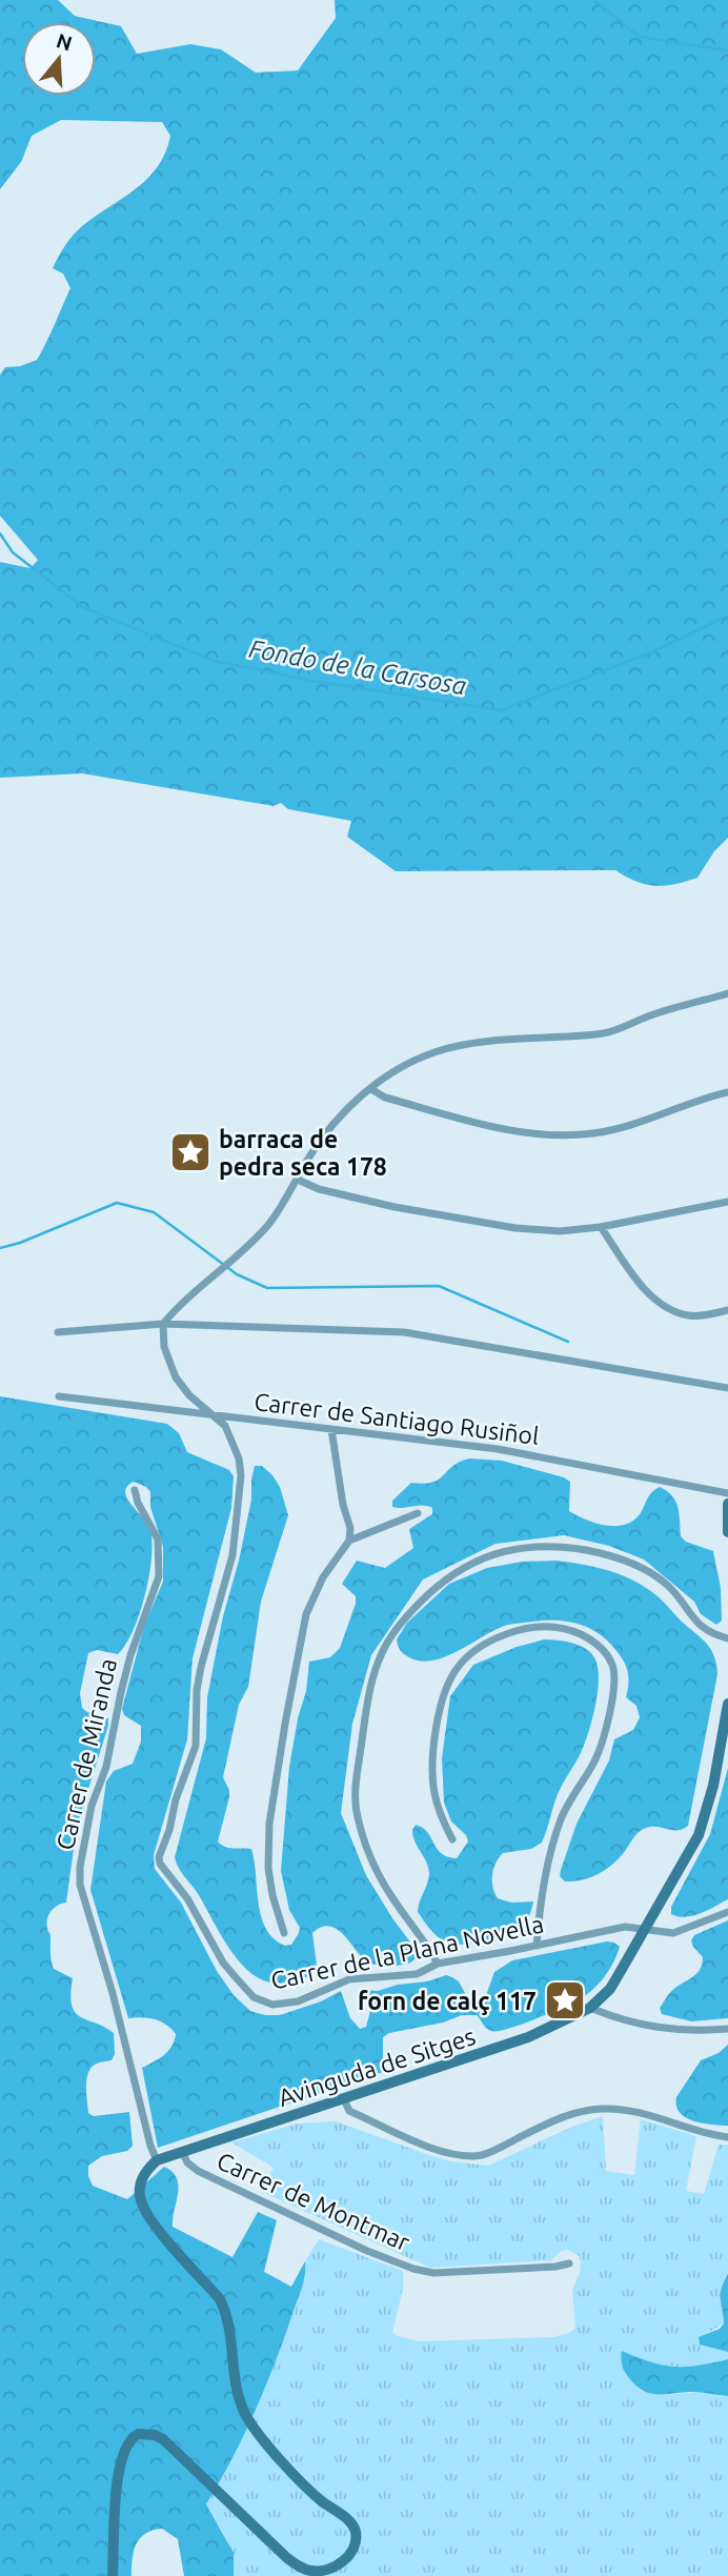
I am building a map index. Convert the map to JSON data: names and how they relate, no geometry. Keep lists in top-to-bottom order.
{
  "streets": {
    "street": [
      "Carrer de Santiago Rusiñol",
      "Carrer de Miranda",
      "Carrer de la Plana Novella",
      "Avinguda de Sitges",
      "Carrer de Montmar"
    ]
  },
  "crossings": [
    ["Carrer de Santiago Rusiñol", "Carrer de la Plana Novella"],
    ["Carrer de Miranda", "Avinguda de Sitges"],
    ["Carrer de la Plana Novella", "Avinguda de Sitges"],
    ["Avinguda de Sitges", "Carrer de Montmar"]
  ],
  "water": ["Fondo de la Carsosa"],
  "places": {
    "place": ["barraca de pedra seca 178", "forn de calç 117"]
  },
  "north": "top"
}
